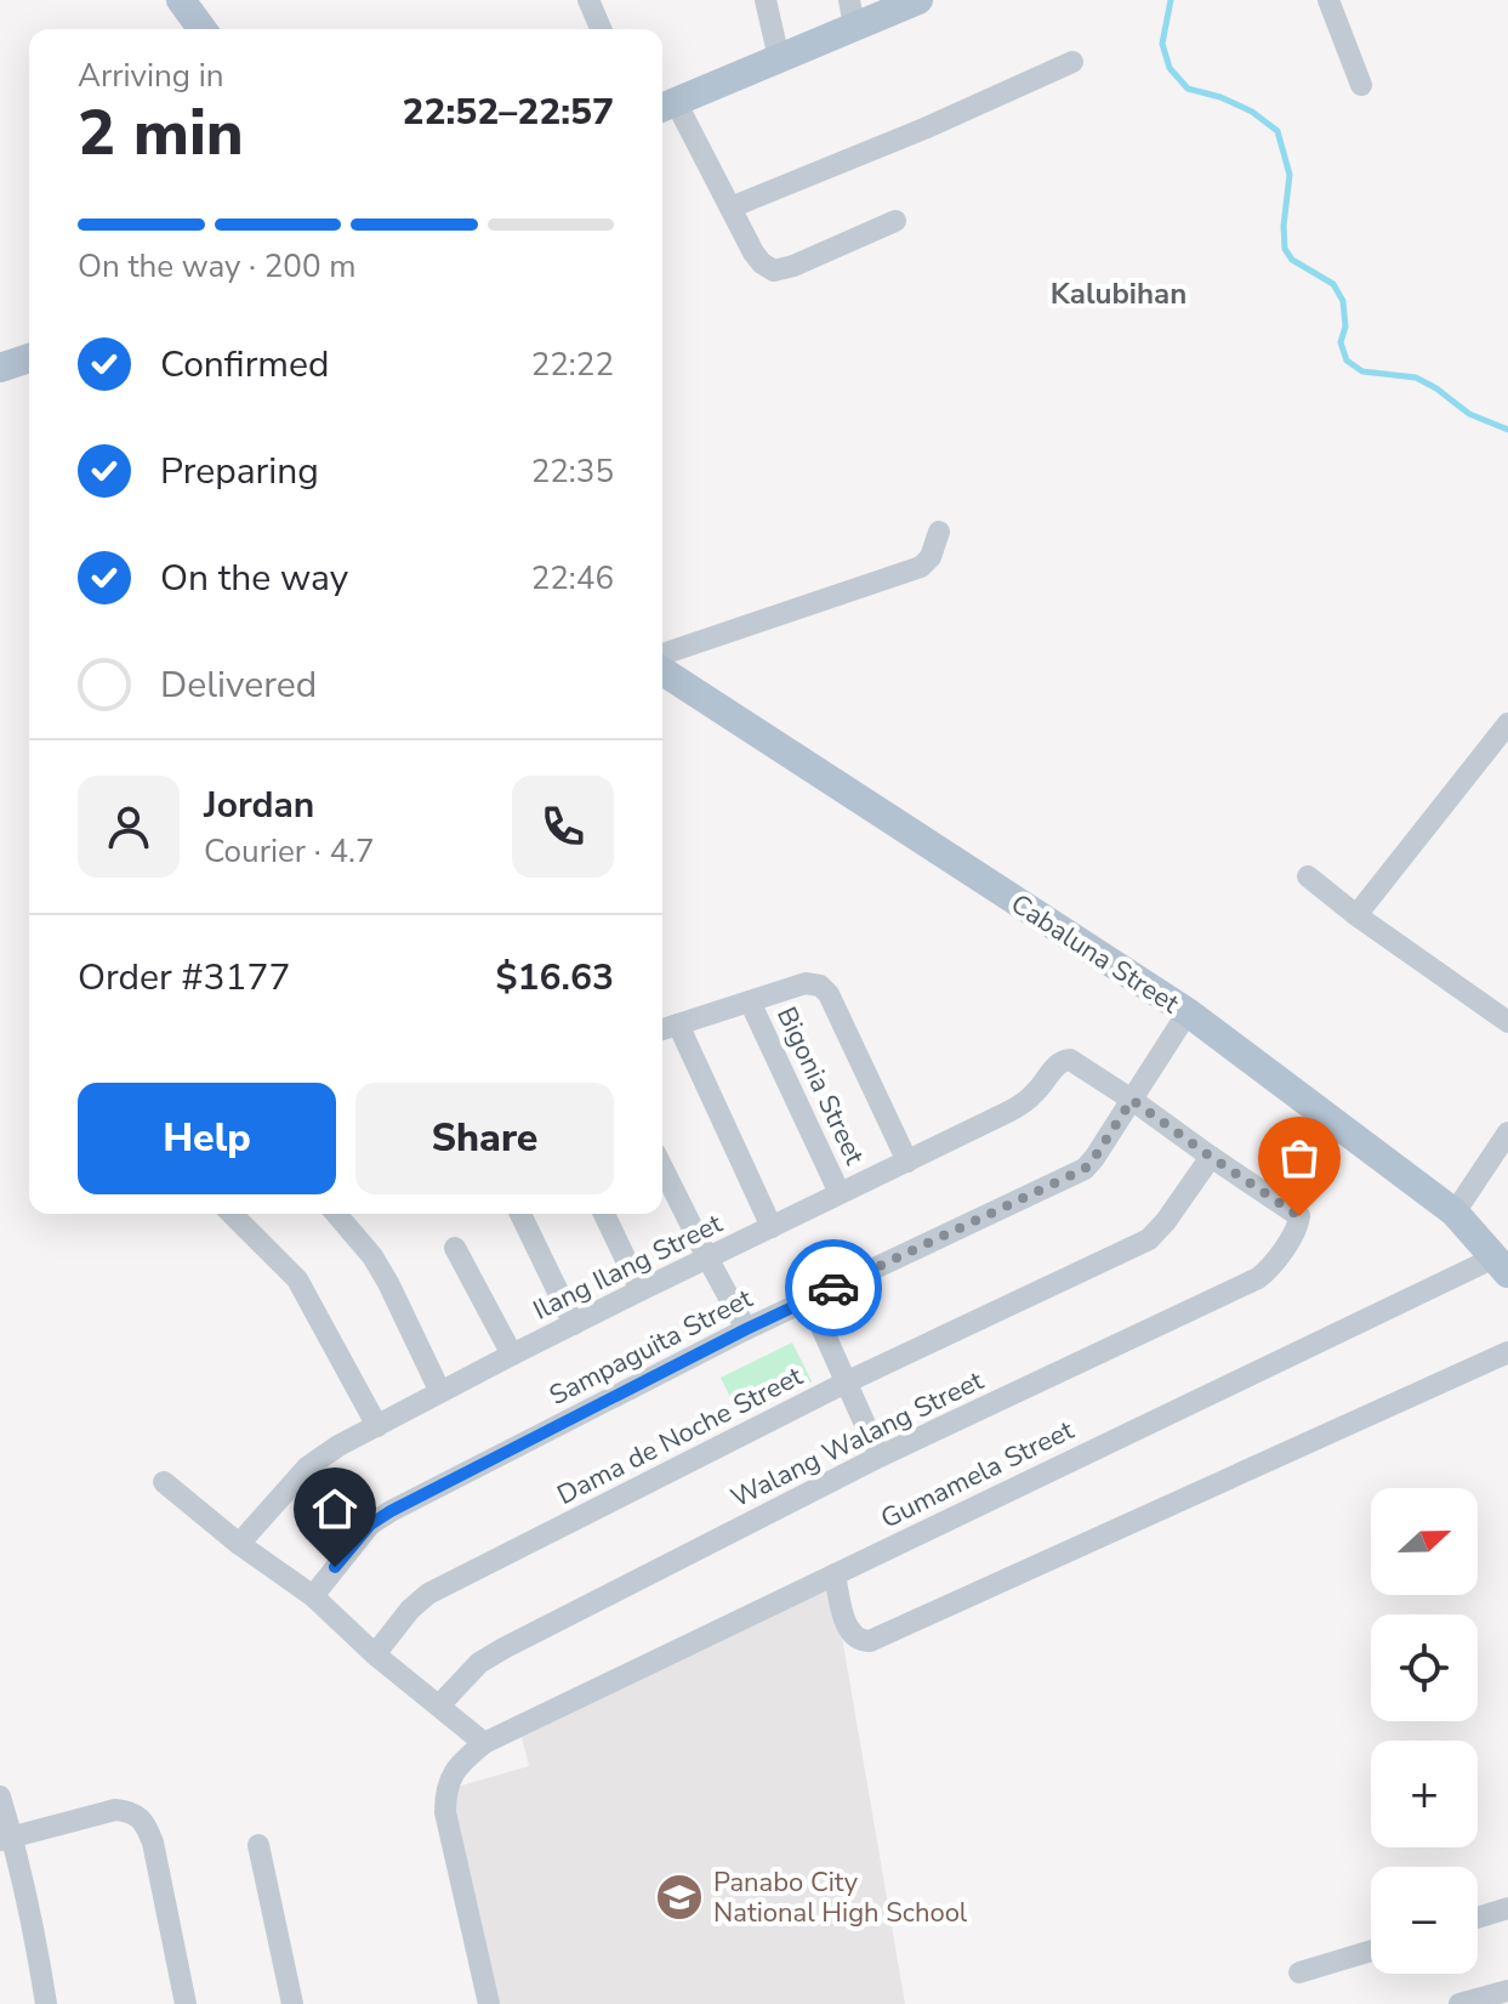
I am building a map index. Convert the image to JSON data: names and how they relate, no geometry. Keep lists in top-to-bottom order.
{
  "streets": {
    "main road": ["Cabaluna Street"],
    "street": [
      "Bigonia Street",
      "Ilang Ilang Street",
      "Sampaguita Street",
      "Dama de Noche Street",
      "Walang Walang Street",
      "Gumamela Street"
    ]
  },
  "crossings": [
    ["Cabaluna Street", "Sampaguita Street"],
    ["Cabaluna Street", "Gumamela Street"],
    ["Bigonia Street", "Ilang Ilang Street"],
    ["Ilang Ilang Street", "Sampaguita Street"],
    ["Dama de Noche Street", "Walang Walang Street"]
  ],
  "districts": ["Kalubihan"],
  "places": {
    "school or university": ["Panabo City National High School"]
  },
  "north": "right",
  "page": {
    "heading": ["2 min", "Arriving in", "22:52–22:57"],
    "panel": [
      "Jordan",
      "Courier · 4.7",
      "Order #3177",
      "$16.63"
    ],
    "bar": "On the way · 200 m",
    "list": [
      ["Confirmed", "22:22"],
      ["Preparing", "22:35"],
      ["On the way", "22:46"],
      "Delivered"
    ],
    "buttons": ["Help", "Share"],
    "map_buttons": ["+", "−"]
  }
}
